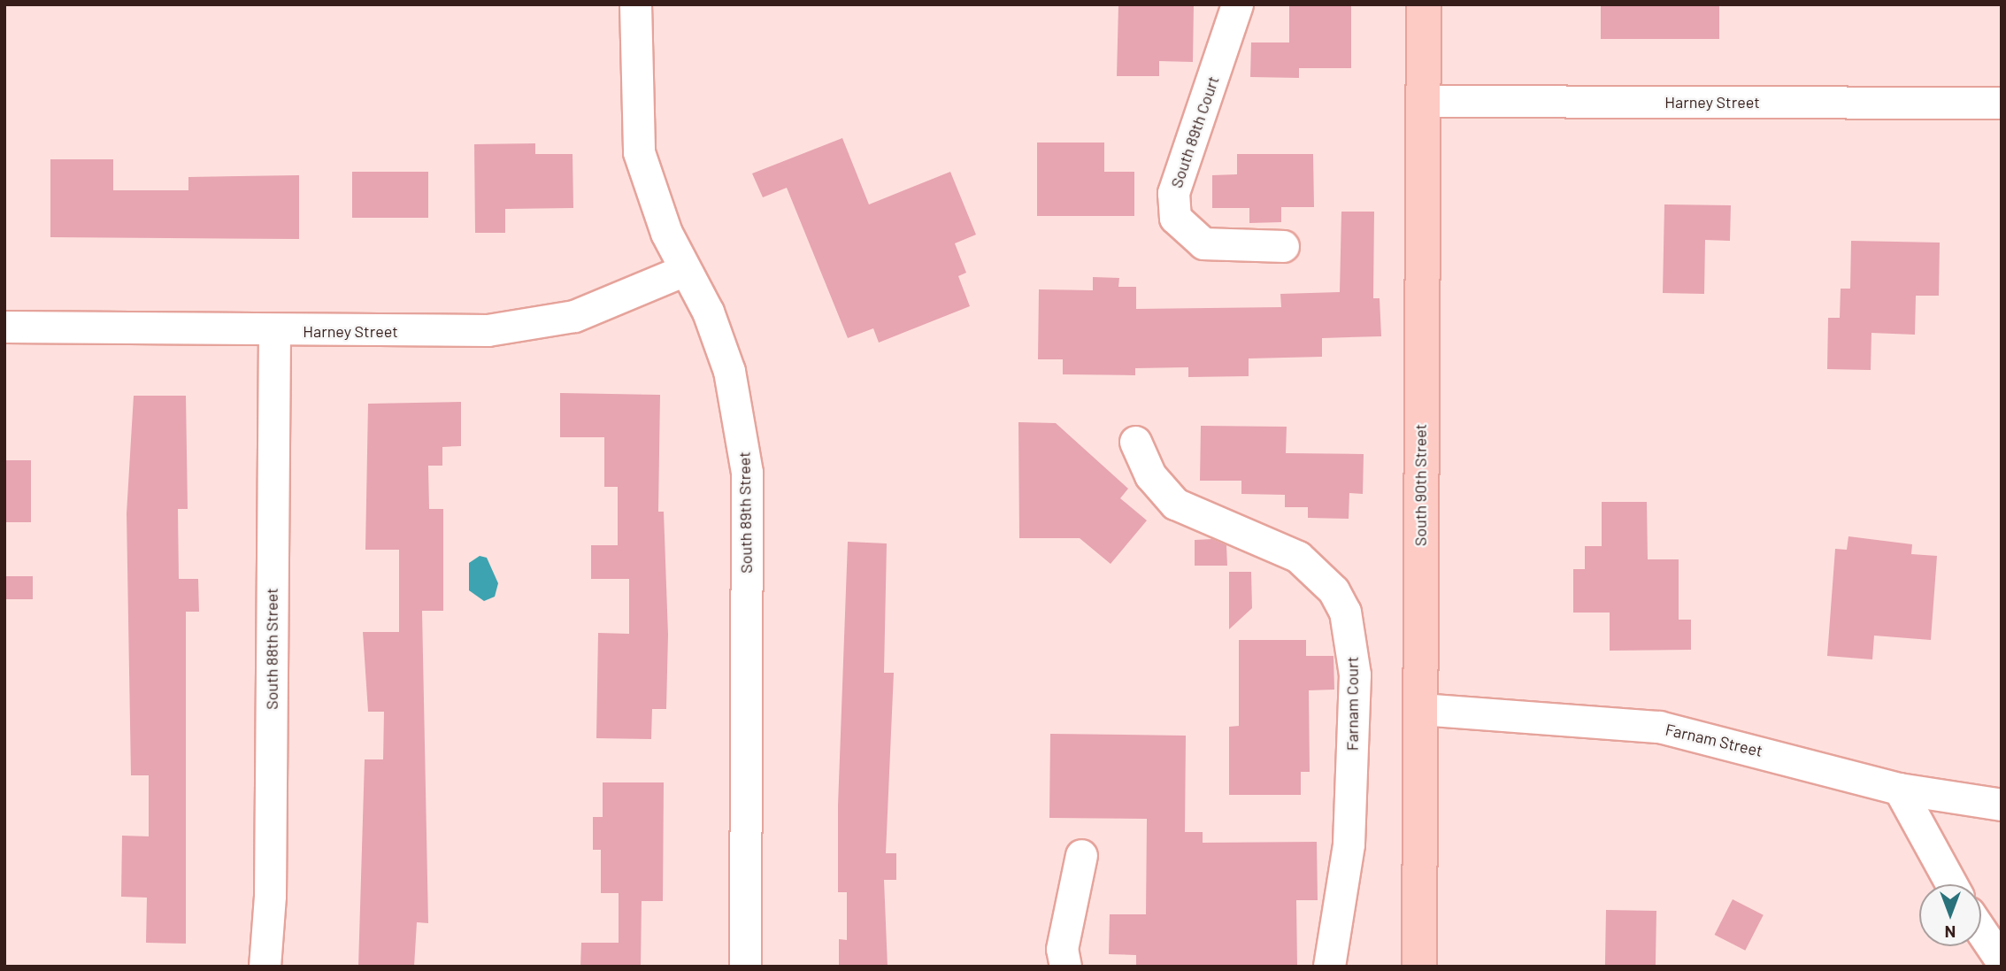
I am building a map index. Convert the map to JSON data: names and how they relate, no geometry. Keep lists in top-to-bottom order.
{
  "streets": {
    "main road": ["South 90th Street"],
    "street": [
      "Harney Street",
      "South 89th Court",
      "South 89th Street",
      "South 88th Street",
      "Farnam Court",
      "Farnam Street"
    ]
  },
  "crossings": [
    ["Harney Street", "South 90th Street"],
    ["Harney Street", "South 89th Street"],
    ["Harney Street", "South 88th Street"],
    ["South 90th Street", "Farnam Street"]
  ],
  "north": "bottom"
}
